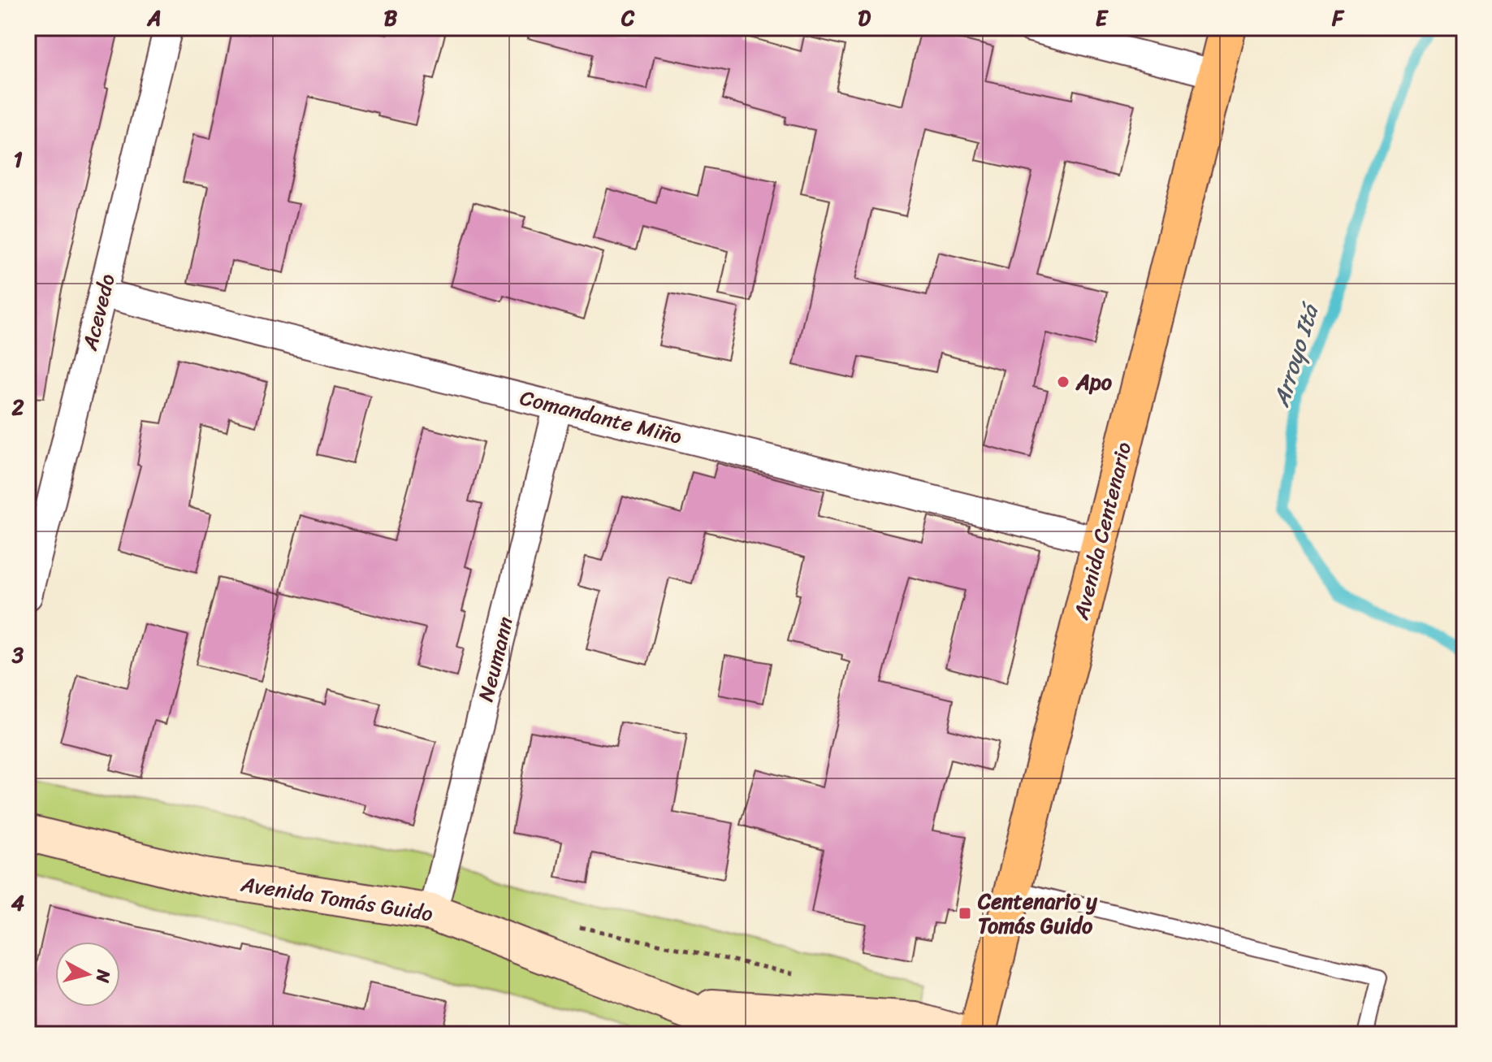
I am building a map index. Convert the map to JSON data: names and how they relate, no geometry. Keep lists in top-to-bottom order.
{
  "streets": {
    "main road": ["Avenida Centenario", "Avenida Tomás Guido"],
    "street": ["Acevedo", "Comandante Miño", "Neumann"]
  },
  "crossings": [
    ["Acevedo", "Comandante Miño"],
    ["Comandante Miño", "Avenida Centenario"],
    ["Comandante Miño", "Neumann"],
    ["Neumann", "Avenida Tomás Guido"]
  ],
  "water": ["Arroyo Itá"],
  "places": {
    "other": ["Apo"],
    "transit": ["Centenario y Tomás Guido"]
  },
  "north": "right",
  "grid": {
    "columns": [
      "A",
      "B",
      "C",
      "D",
      "E",
      "F"
    ],
    "rows": [
      "1",
      "2",
      "3",
      "4"
    ]
  }
}
